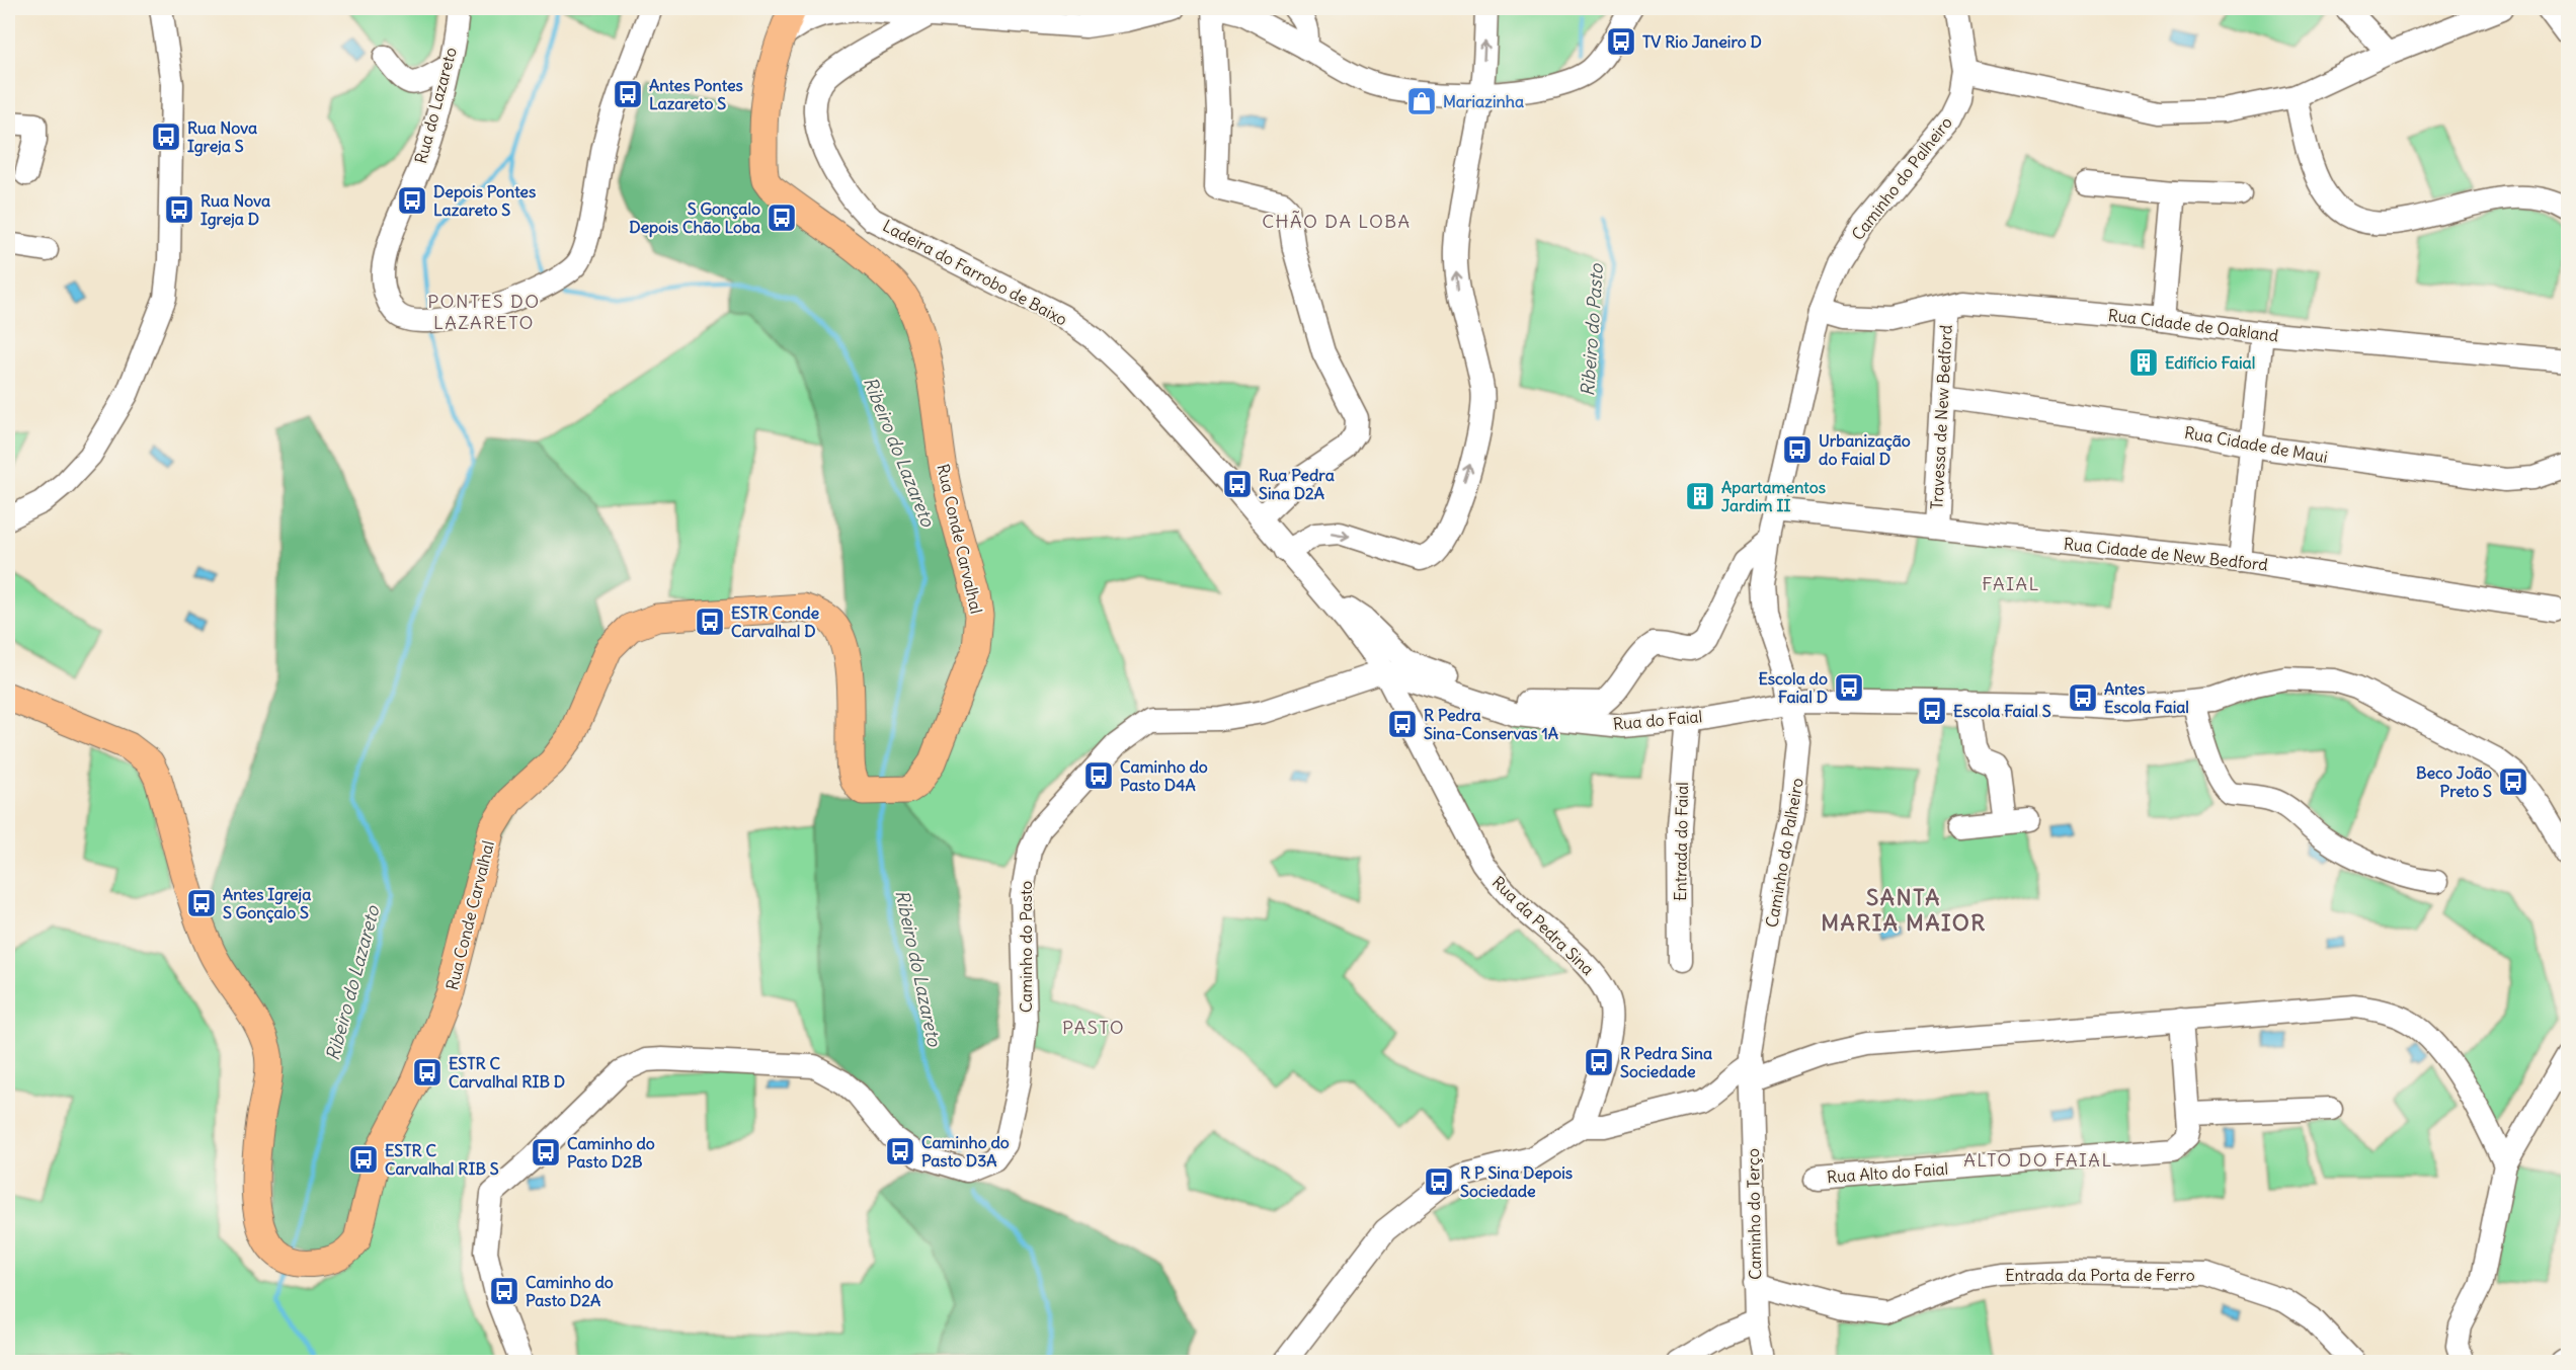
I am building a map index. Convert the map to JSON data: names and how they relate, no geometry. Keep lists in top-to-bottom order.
{
  "streets": {
    "main road": ["Rua Conde Carvalhal"],
    "street": [
      "Rua do Lazareto",
      "Caminho do Palheiro",
      "Ladeira do Farrobo de Baixo",
      "Rua Cidade de Oakland",
      "Travessa de New Bedford",
      "Rua Cidade de Maui",
      "Rua Cidade de New Bedford",
      "Rua do Faial",
      "Entrada do Faial",
      "Rua da Pedra Sina",
      "Caminho do Pasto",
      "Rua Alto do Faial",
      "Caminho do Terço",
      "Entrada da Porta de Ferro"
    ]
  },
  "crossings": [
    ["Caminho do Palheiro", "Rua Cidade de Oakland"],
    ["Caminho do Palheiro", "Rua Cidade de New Bedford"],
    ["Caminho do Palheiro", "Rua do Faial"],
    ["Caminho do Palheiro", "Caminho do Terço"],
    ["Ladeira do Farrobo de Baixo", "Rua do Faial"],
    ["Ladeira do Farrobo de Baixo", "Rua da Pedra Sina"],
    ["Ladeira do Farrobo de Baixo", "Caminho do Pasto"],
    ["Rua Cidade de Oakland", "Travessa de New Bedford"],
    ["Travessa de New Bedford", "Rua Cidade de Maui"],
    ["Travessa de New Bedford", "Rua Cidade de New Bedford"],
    ["Rua do Faial", "Entrada do Faial"],
    ["Rua do Faial", "Rua da Pedra Sina"],
    ["Rua do Faial", "Caminho do Pasto"],
    ["Rua da Pedra Sina", "Caminho do Pasto"],
    ["Caminho do Terço", "Entrada da Porta de Ferro"]
  ],
  "districts": [
    "CHÃO DA LOBA",
    "PONTES DO LAZARETO",
    "FAIAL",
    "SANTA MARIA MAIOR",
    "PASTO",
    "ALTO DO FAIAL"
  ],
  "water": ["Ribeiro do Pasto", "Ribeiro do Lazareto"],
  "places": {
    "bus stop": [
      "TV Rio Janeiro D",
      "Antes Pontes Lazareto S",
      "Rua Nova Igreja S",
      "Depois Pontes Lazareto S",
      "Rua Nova Igreja D",
      "S Gonçalo Depois Chão Loba",
      "Urbanização do Faial D",
      "Rua Pedra Sina D2A",
      "ESTR Conde Carvalhal D",
      "Escola do Faial D",
      "Antes Escola Faial",
      "Escola Faial S",
      "R Pedra Sina-Conservas 1A",
      "Caminho do Pasto D4A",
      "Beco João Preto S",
      "Antes Igreja S Gonçalo S",
      "R Pedra Sina Sociedade",
      "ESTR C Carvalhal RIB D",
      "Caminho do Pasto D3A",
      "Caminho do Pasto D2B",
      "ESTR C Carvalhal RIB S",
      "R P Sina Depois Sociedade",
      "Caminho do Pasto D2A"
    ],
    "shop": ["Mariazinha"],
    "building": ["Edifício Faial", "Apartamentos Jardim II"]
  }
}
